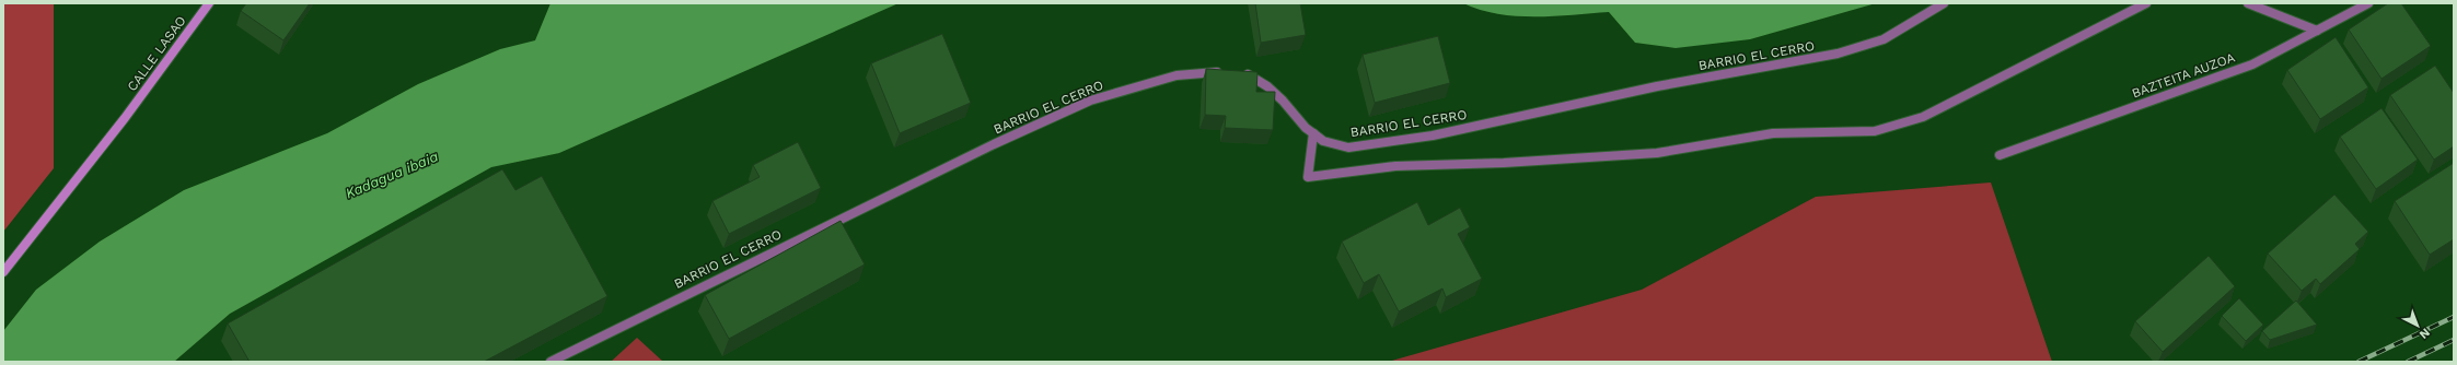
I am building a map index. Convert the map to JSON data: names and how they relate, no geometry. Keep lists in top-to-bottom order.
{
  "streets": {
    "street": ["CALLE LASAO", "BARRIO EL CERRO", "BAZTEITA AUZOA"]
  },
  "water": ["Kadagua ibaia"],
  "north": "bottom right"
}
